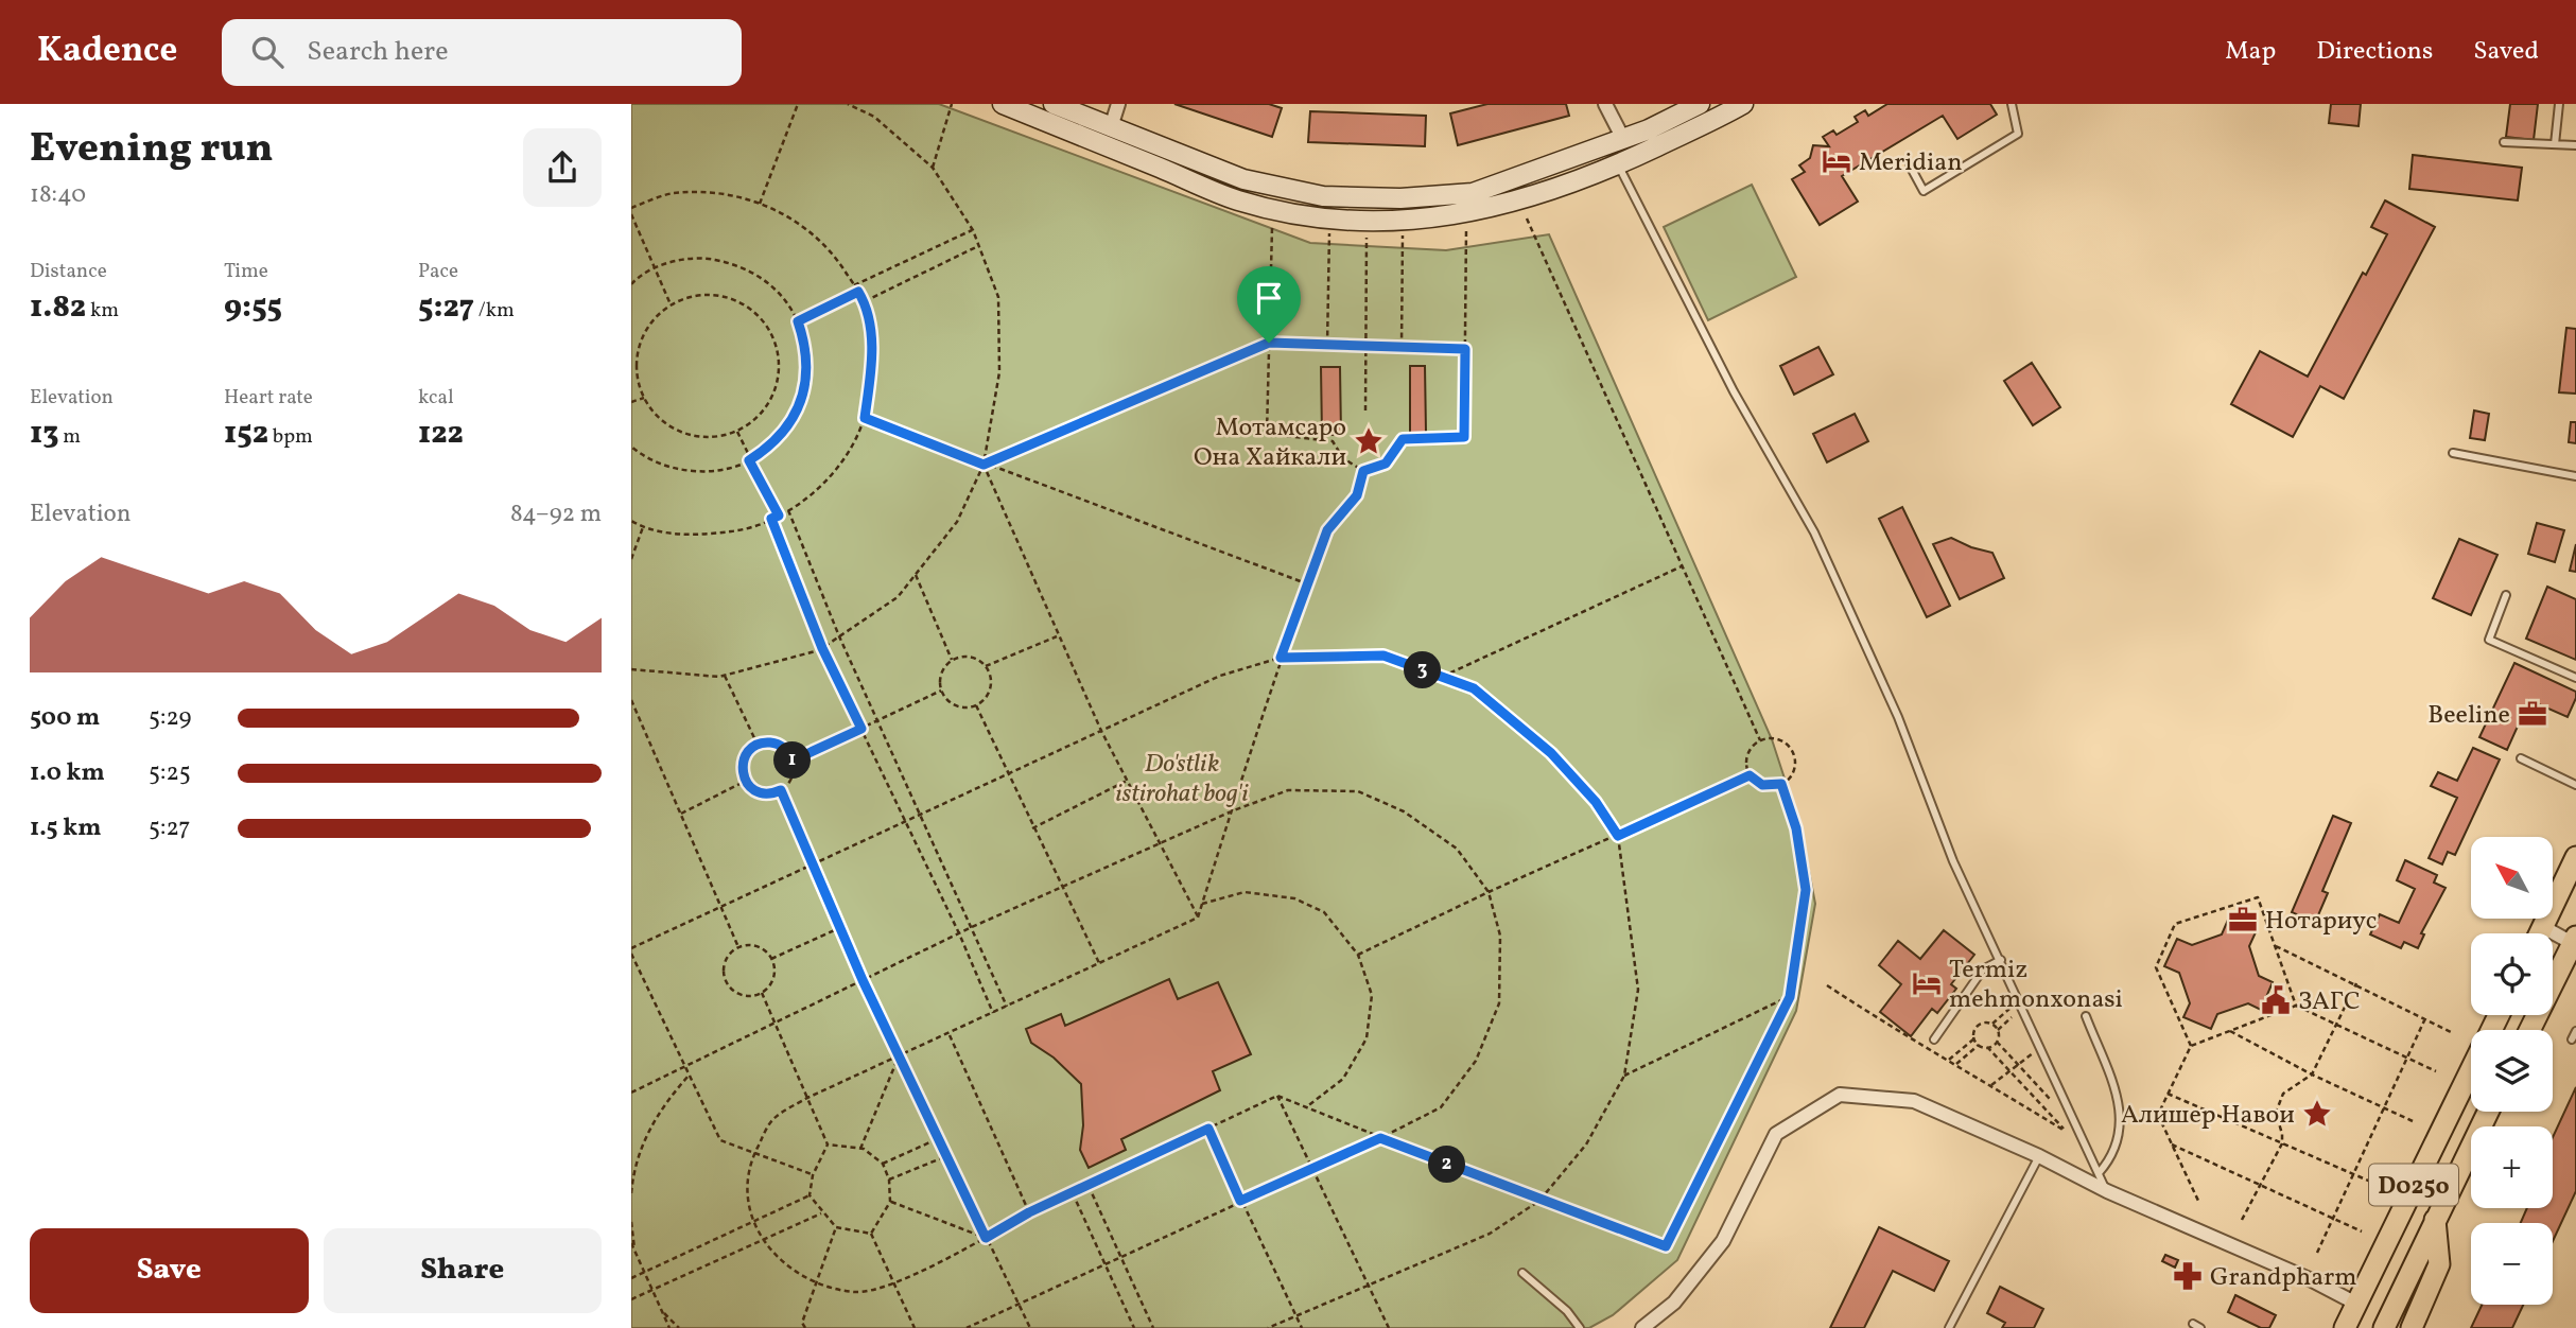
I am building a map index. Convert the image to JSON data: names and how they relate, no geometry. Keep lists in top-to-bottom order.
{
  "streets": {
    "main road": ["D025o"]
  },
  "parks": ["Do'stlik istirohat bog'i"],
  "places": {
    "hotel": ["Meridian", "Termiz mehmonxonasi"],
    "place": ["Мотамсаро Она Хайкали", "Алишер Навои"],
    "office": ["Beeline", "Нотариус"],
    "public building": ["ЗАГС"],
    "pharmacy": ["Grandpharm"]
  },
  "north": "top left",
  "page": {
    "header": "Kadence",
    "search": "Search here",
    "nav": ["Map", "Directions", "Saved"],
    "heading": ["Evening run", "18:40"],
    "stats": [
      ["Distance", "1.82 km"],
      ["Time", "9:55"],
      ["Pace", "5:27 /km"],
      ["Elevation", "13 m"],
      ["Heart rate", "152 bpm"],
      ["kcal", "122"]
    ],
    "chart": ["Elevation", "84–92 m"],
    "pins": ["3", "1", "2"],
    "list": [
      {
        "name": "500 m",
        "note": "5:29"
      },
      {
        "name": "1.0 km",
        "note": "5:25"
      },
      {
        "name": "1.5 km",
        "note": "5:27"
      }
    ],
    "map_buttons": ["+", "−"],
    "buttons": ["Save", "Share"]
  }
}
